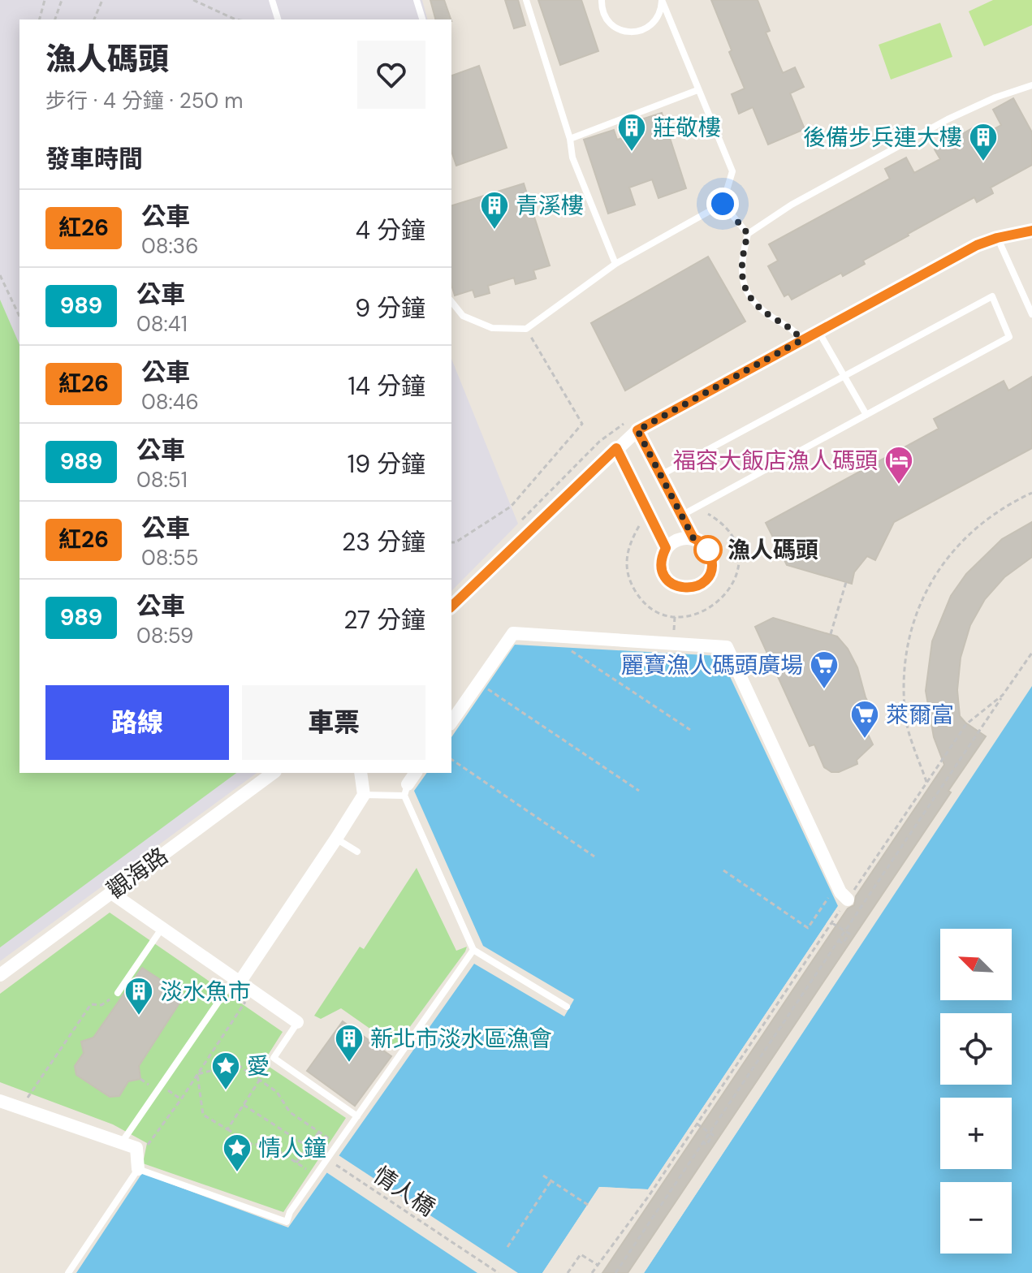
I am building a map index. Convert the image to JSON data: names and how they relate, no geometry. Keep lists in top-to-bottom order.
{
  "streets": {
    "street": ["觀海路"],
    "path": ["情人橋"]
  },
  "places": {
    "building": [
      "莊敬樓",
      "後備步兵連大樓",
      "青溪樓",
      "淡水魚市",
      "新北市淡水區漁會"
    ],
    "hotel": ["福容大飯店漁人碼頭"],
    "other": ["漁人碼頭"],
    "supermarket": ["麗寶漁人碼頭廣場", "萊爾富"],
    "place": ["愛", "情人鐘"]
  },
  "lines": ["bus line 紅26"],
  "north": "top left",
  "page": {
    "heading": [
      ["漁人碼頭", "步行 · 4 分鐘 · 250 m"],
      "發車時間"
    ],
    "list": [
      {
        "mark": "紅26",
        "name": "公車",
        "note": "08:36",
        "value": "4 分鐘"
      },
      {
        "mark": "989",
        "name": "公車",
        "note": "08:41",
        "value": "9 分鐘"
      },
      {
        "mark": "紅26",
        "name": "公車",
        "note": "08:46",
        "value": "14 分鐘"
      },
      {
        "mark": "989",
        "name": "公車",
        "note": "08:51",
        "value": "19 分鐘"
      },
      {
        "mark": "紅26",
        "name": "公車",
        "note": "08:55",
        "value": "23 分鐘"
      },
      {
        "mark": "989",
        "name": "公車",
        "note": "08:59",
        "value": "27 分鐘"
      }
    ],
    "buttons": ["路線", "車票"],
    "map_buttons": ["+", "−"]
  }
}
